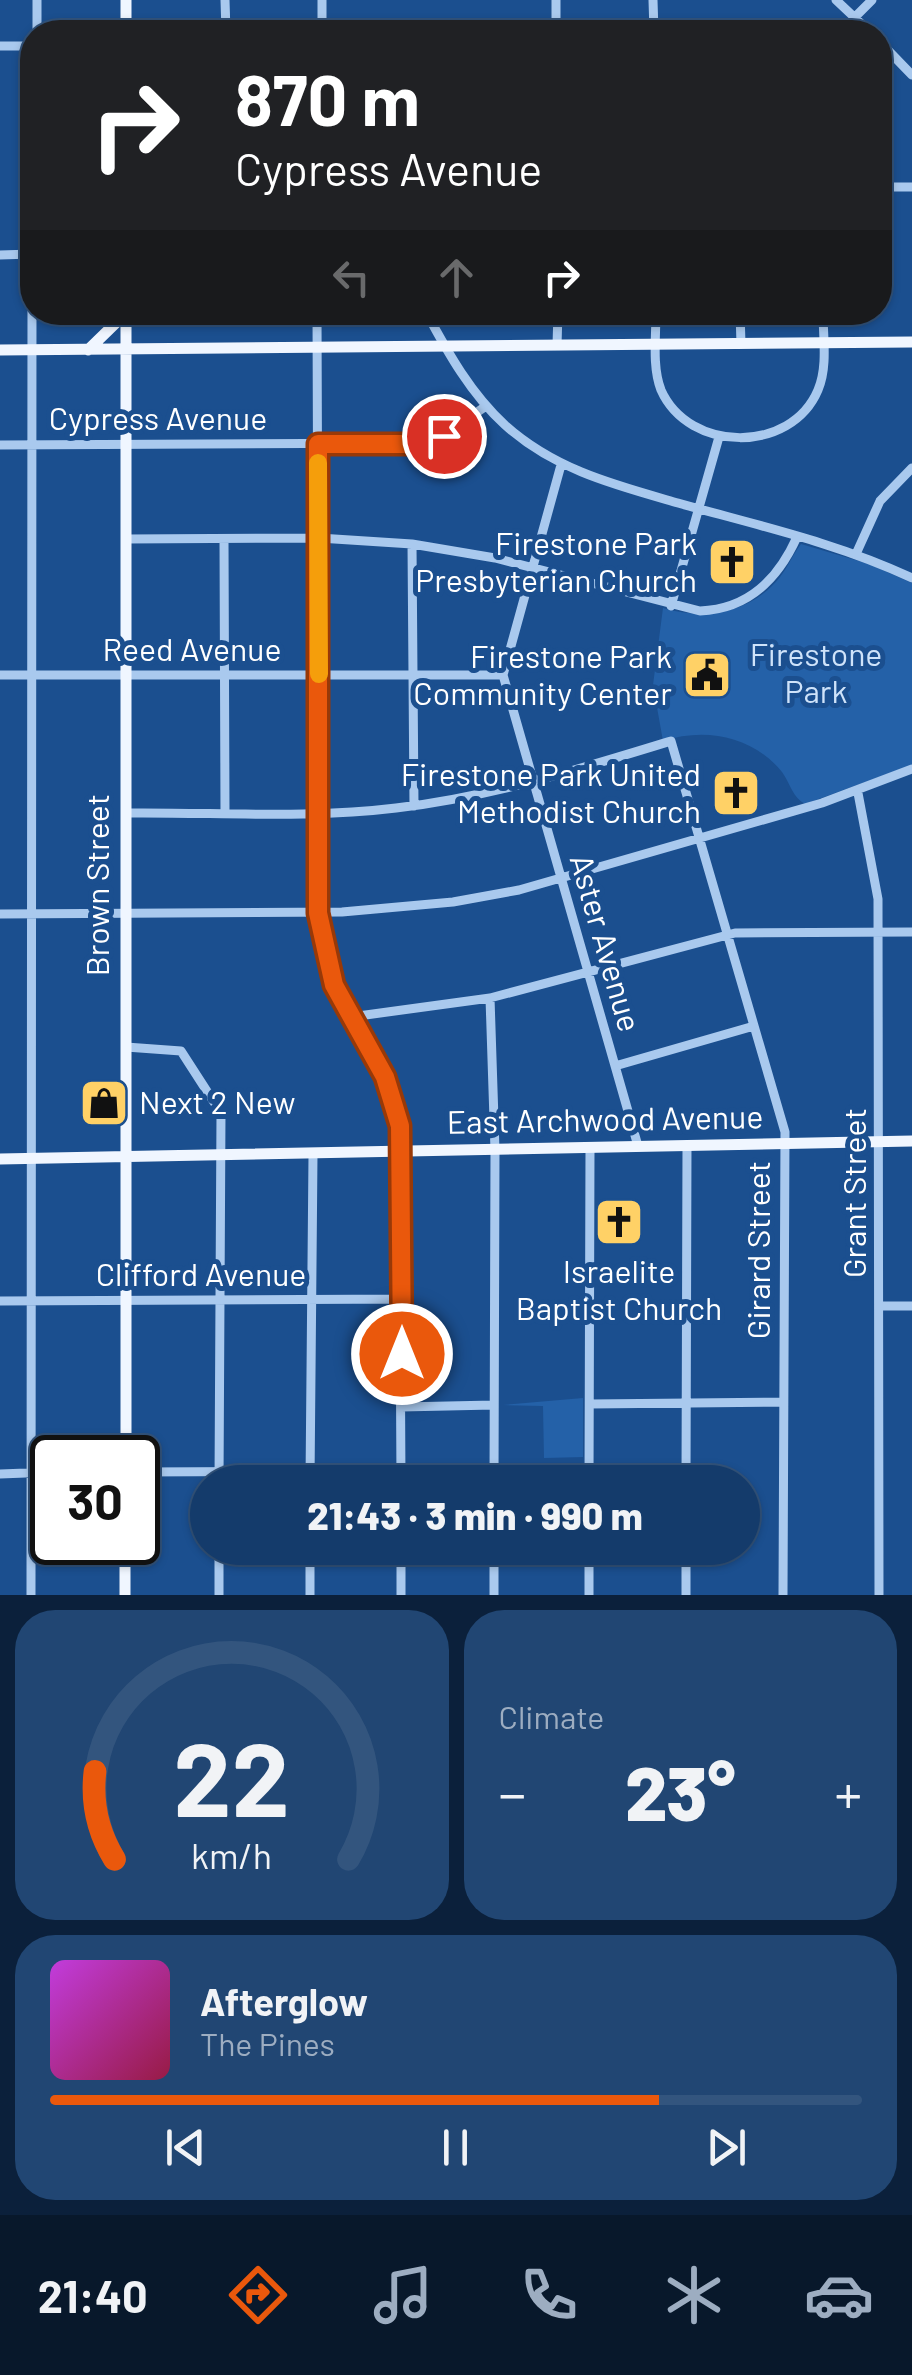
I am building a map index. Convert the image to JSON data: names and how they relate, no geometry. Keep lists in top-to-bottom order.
{
  "streets": {
    "main road": ["Brown Street", "East Archwood Avenue"],
    "street": [
      "Cypress Avenue",
      "Reed Avenue",
      "Aster Avenue",
      "Grant Street",
      "Girard Street",
      "Clifford Avenue"
    ]
  },
  "crossings": [
    ["Cypress Avenue", "Brown Street"],
    ["Reed Avenue", "Brown Street"],
    ["Reed Avenue", "Aster Avenue"],
    ["Brown Street", "East Archwood Avenue"],
    ["Brown Street", "Clifford Avenue"],
    ["Aster Avenue", "East Archwood Avenue"],
    ["Aster Avenue", "Girard Street"],
    ["East Archwood Avenue", "Grant Street"],
    ["East Archwood Avenue", "Girard Street"]
  ],
  "parks": ["Firestone Park"],
  "places": {
    "church": ["Firestone Park Presbyterian Church", "Firestone Park United Methodist Church", "Israelite Baptist Church"],
    "public building": ["Firestone Park Community Center"],
    "shop": ["Next 2 New"]
  },
  "page": {
    "turn": ["870 m", "Cypress Avenue"],
    "limit": "30",
    "trip": "21:43 · 3 min · 990 m",
    "tile": "Climate",
    "heat": ["−", "23°", "+"],
    "song": ["Afterglow", "The Pines"],
    "tabs": "21:40",
    "gauge": ["22", "km/h"]
  }
}
